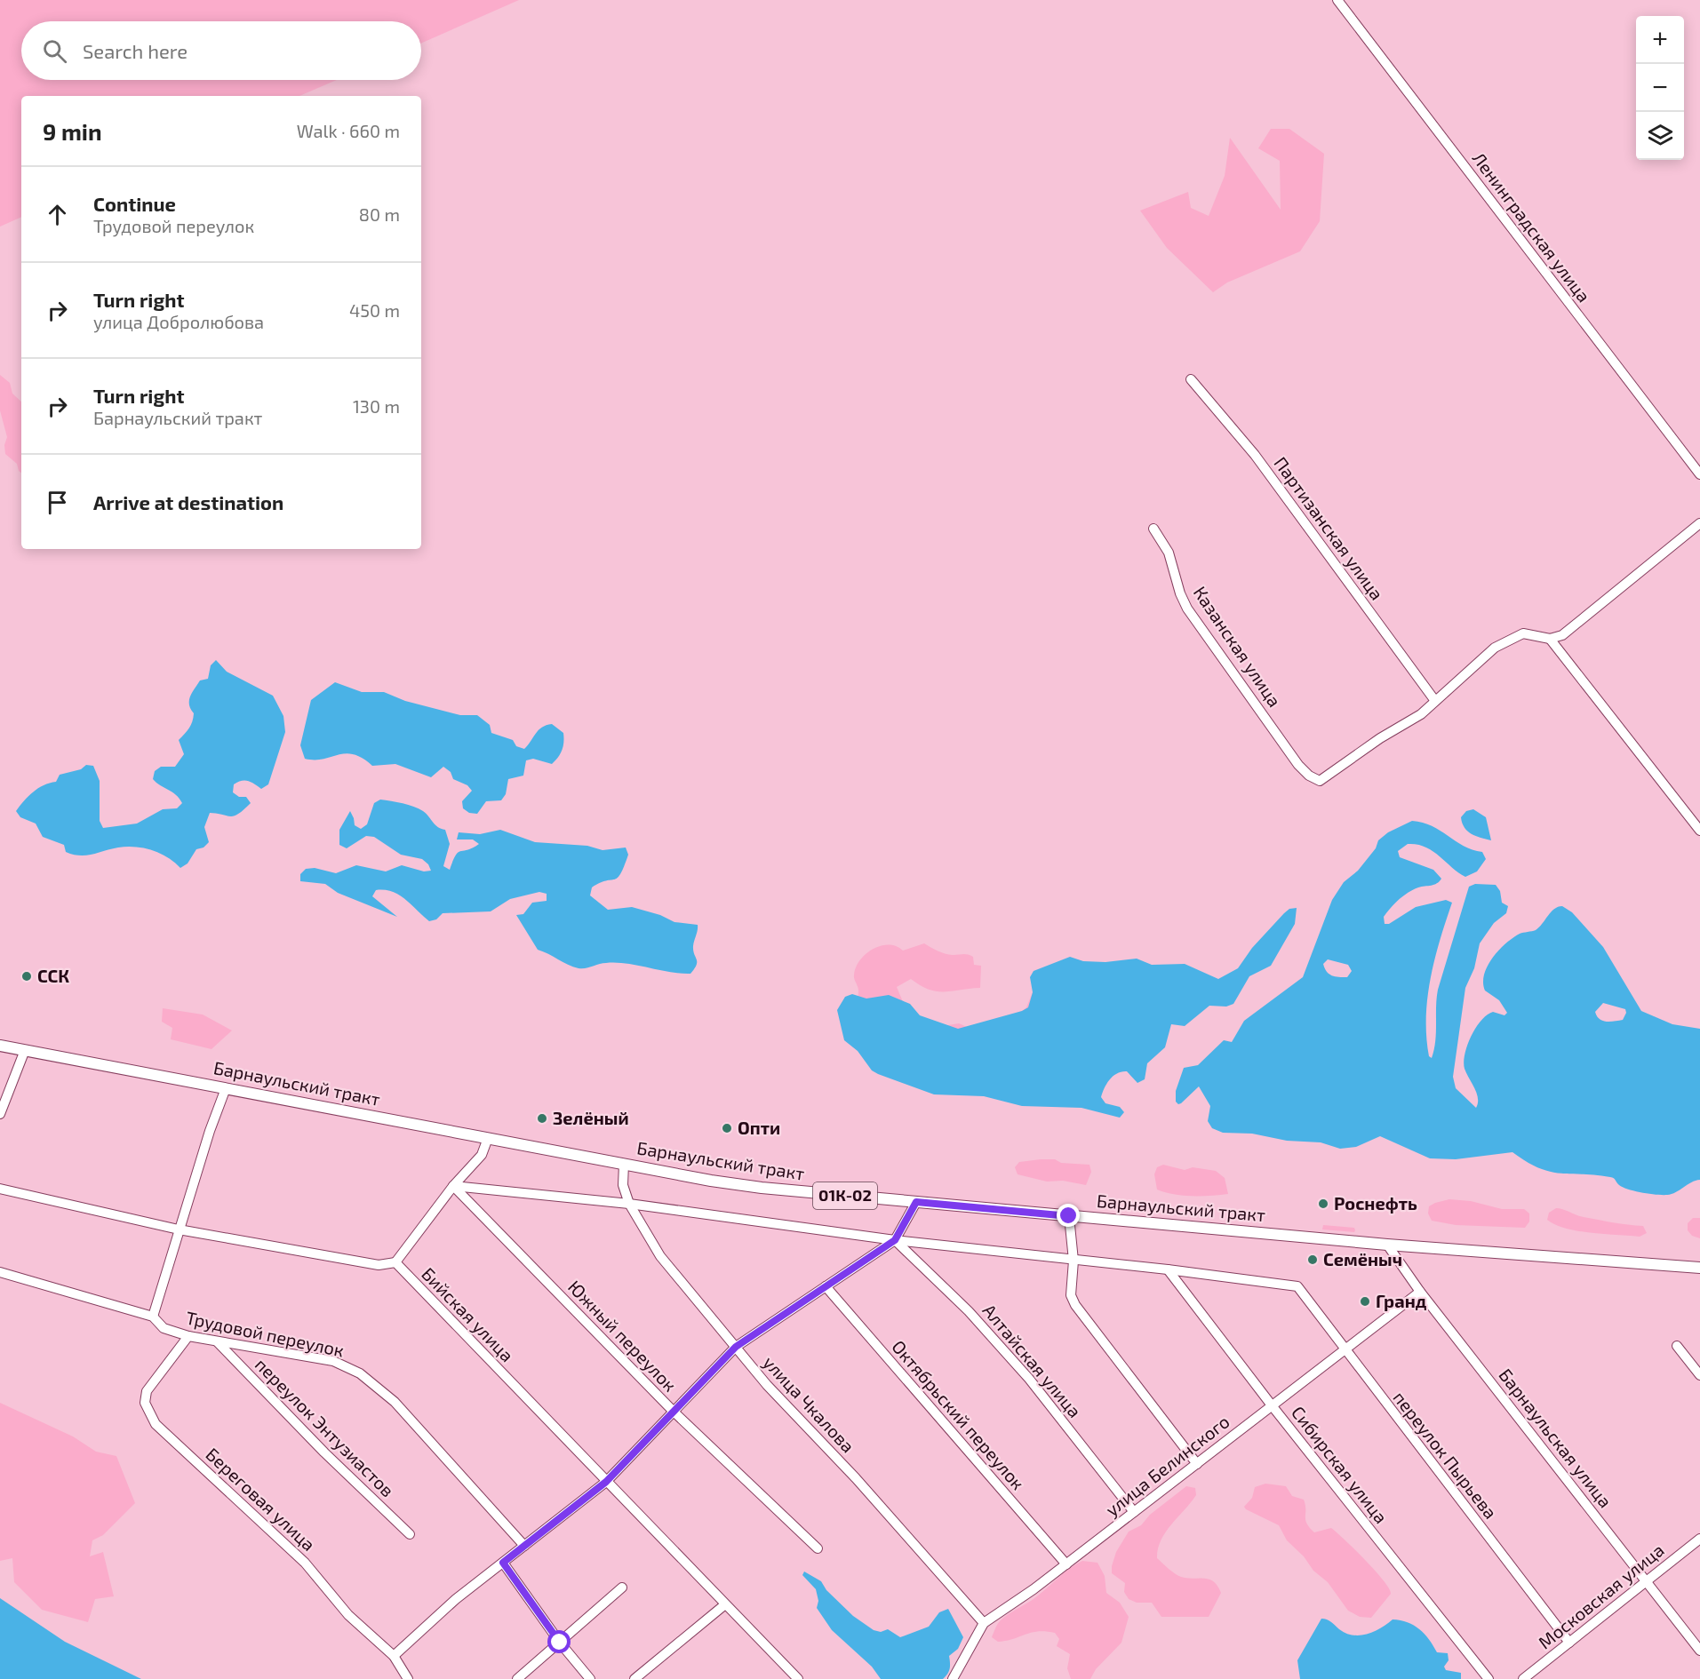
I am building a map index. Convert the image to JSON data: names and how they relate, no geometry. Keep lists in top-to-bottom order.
{
  "streets": {
    "main road": ["Барнаульский тракт", "01К-02"],
    "street": [
      "Ленинградская улица",
      "Партизанская улица",
      "Казанская улица",
      "Бийская улица",
      "Трудовой переулок",
      "Южный переулок",
      "Алтайская улица",
      "улица Чкалова",
      "Октябрьский переулок",
      "переулок Энтузиастов",
      "Барнаульская улица",
      "переулок Пырьева",
      "Сибирская улица",
      "улица Белинского",
      "Береговая улица",
      "Московская улица"
    ]
  },
  "crossings": [
    ["Партизанская улица", "Казанская улица"],
    ["Барнаульский тракт", "улица Чкалова"],
    ["Барнаульский тракт", "Барнаульская улица"],
    ["Трудовой переулок", "переулок Энтузиастов"],
    ["Трудовой переулок", "Береговая улица"],
    ["Алтайская улица", "улица Белинского"],
    ["улица Чкалова", "улица Белинского"],
    ["Октябрьский переулок", "улица Белинского"],
    ["Барнаульская улица", "улица Белинского"],
    ["Барнаульская улица", "Московская улица"],
    ["переулок Пырьева", "Сибирская улица"],
    ["переулок Пырьева", "улица Белинского"],
    ["переулок Пырьева", "Московская улица"],
    ["Сибирская улица", "улица Белинского"]
  ],
  "places": [
    "ССК",
    "Зелёный",
    "Опти",
    "Роснефть",
    "Семёныч",
    "Гранд"
  ],
  "page": {
    "map_buttons": ["+", "−"],
    "search": "Search here",
    "heading": ["9 min", "Walk · 660 m"],
    "list": [
      ["Continue", "Трудовой переулок", "80 m"],
      ["Turn right", "улица Добролюбова", "450 m"],
      ["Turn right", "Барнаульский тракт", "130 m"],
      "Arrive at destination"
    ]
  }
}
